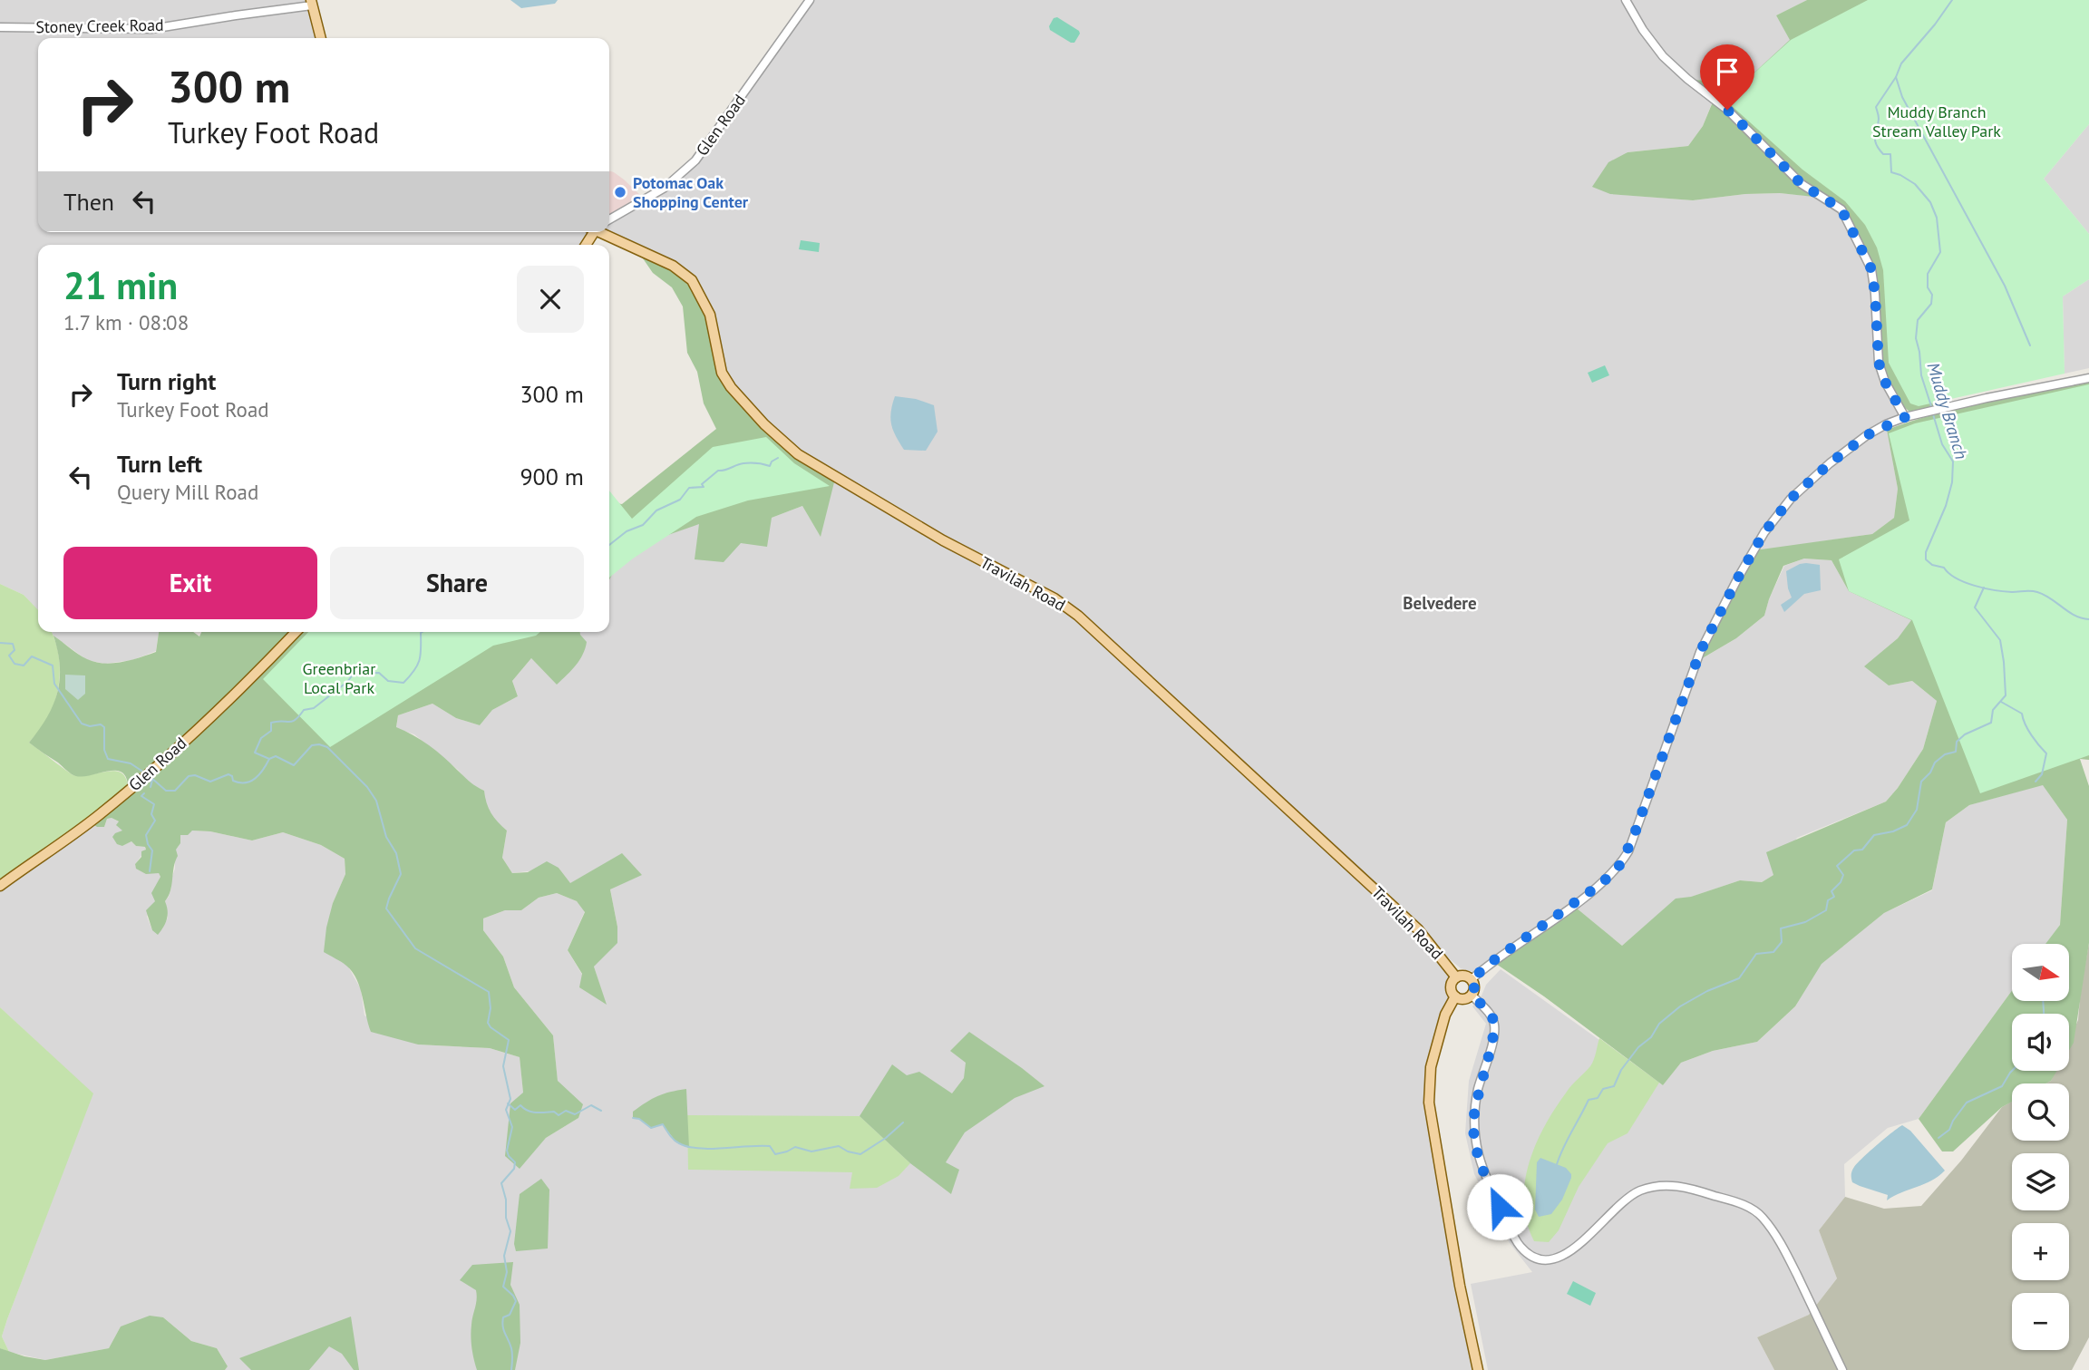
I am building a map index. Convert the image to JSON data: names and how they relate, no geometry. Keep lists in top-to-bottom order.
{
  "streets": {
    "main road": ["Glen Road", "Travilah Road"],
    "street": ["Stoney Creek Road"]
  },
  "districts": ["Belvedere"],
  "water": ["Muddy Branch"],
  "parks": ["Muddy Branch Stream Valley Park", "Greenbriar Local Park"],
  "places": ["Potomac Oak Shopping Center"],
  "north": "right",
  "page": {
    "turn": ["300 m", "Turkey Foot Road"],
    "then": "Then",
    "heading": ["21 min", "1.7 km · 08:08"],
    "list": [
      {
        "name": "Turn right",
        "note": "Turkey Foot Road",
        "value": "300 m"
      },
      {
        "name": "Turn left",
        "note": "Query Mill Road",
        "value": "900 m"
      }
    ],
    "buttons": ["Exit", "Share"],
    "map_buttons": ["+", "−"]
  }
}
